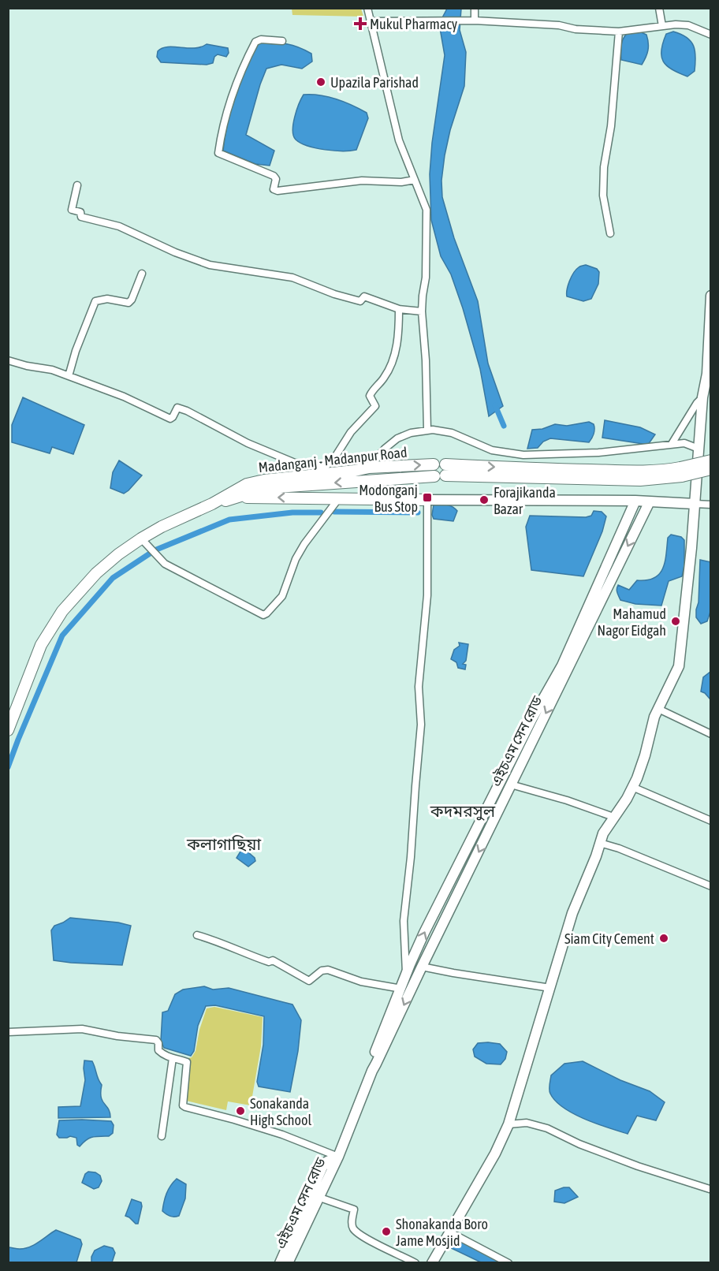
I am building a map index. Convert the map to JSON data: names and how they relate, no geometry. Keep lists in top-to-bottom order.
{
  "streets": {
    "main road": ["Madanganj - Madanpur Road", "এইচএম সেন রোড"]
  },
  "districts": ["কদমরসুল", "কলাগাছিয়া"],
  "places": {
    "health": ["Mukul Pharmacy"],
    "other": [
      "Upazila Parishad",
      "Forajikanda Bazar",
      "Mahamud Nagor Eidgah",
      "Siam City Cement",
      "Sonakanda High School",
      "Shonakanda Boro Jame Mosjid"
    ],
    "transit": ["Modonganj Bus Stop"]
  }
}
